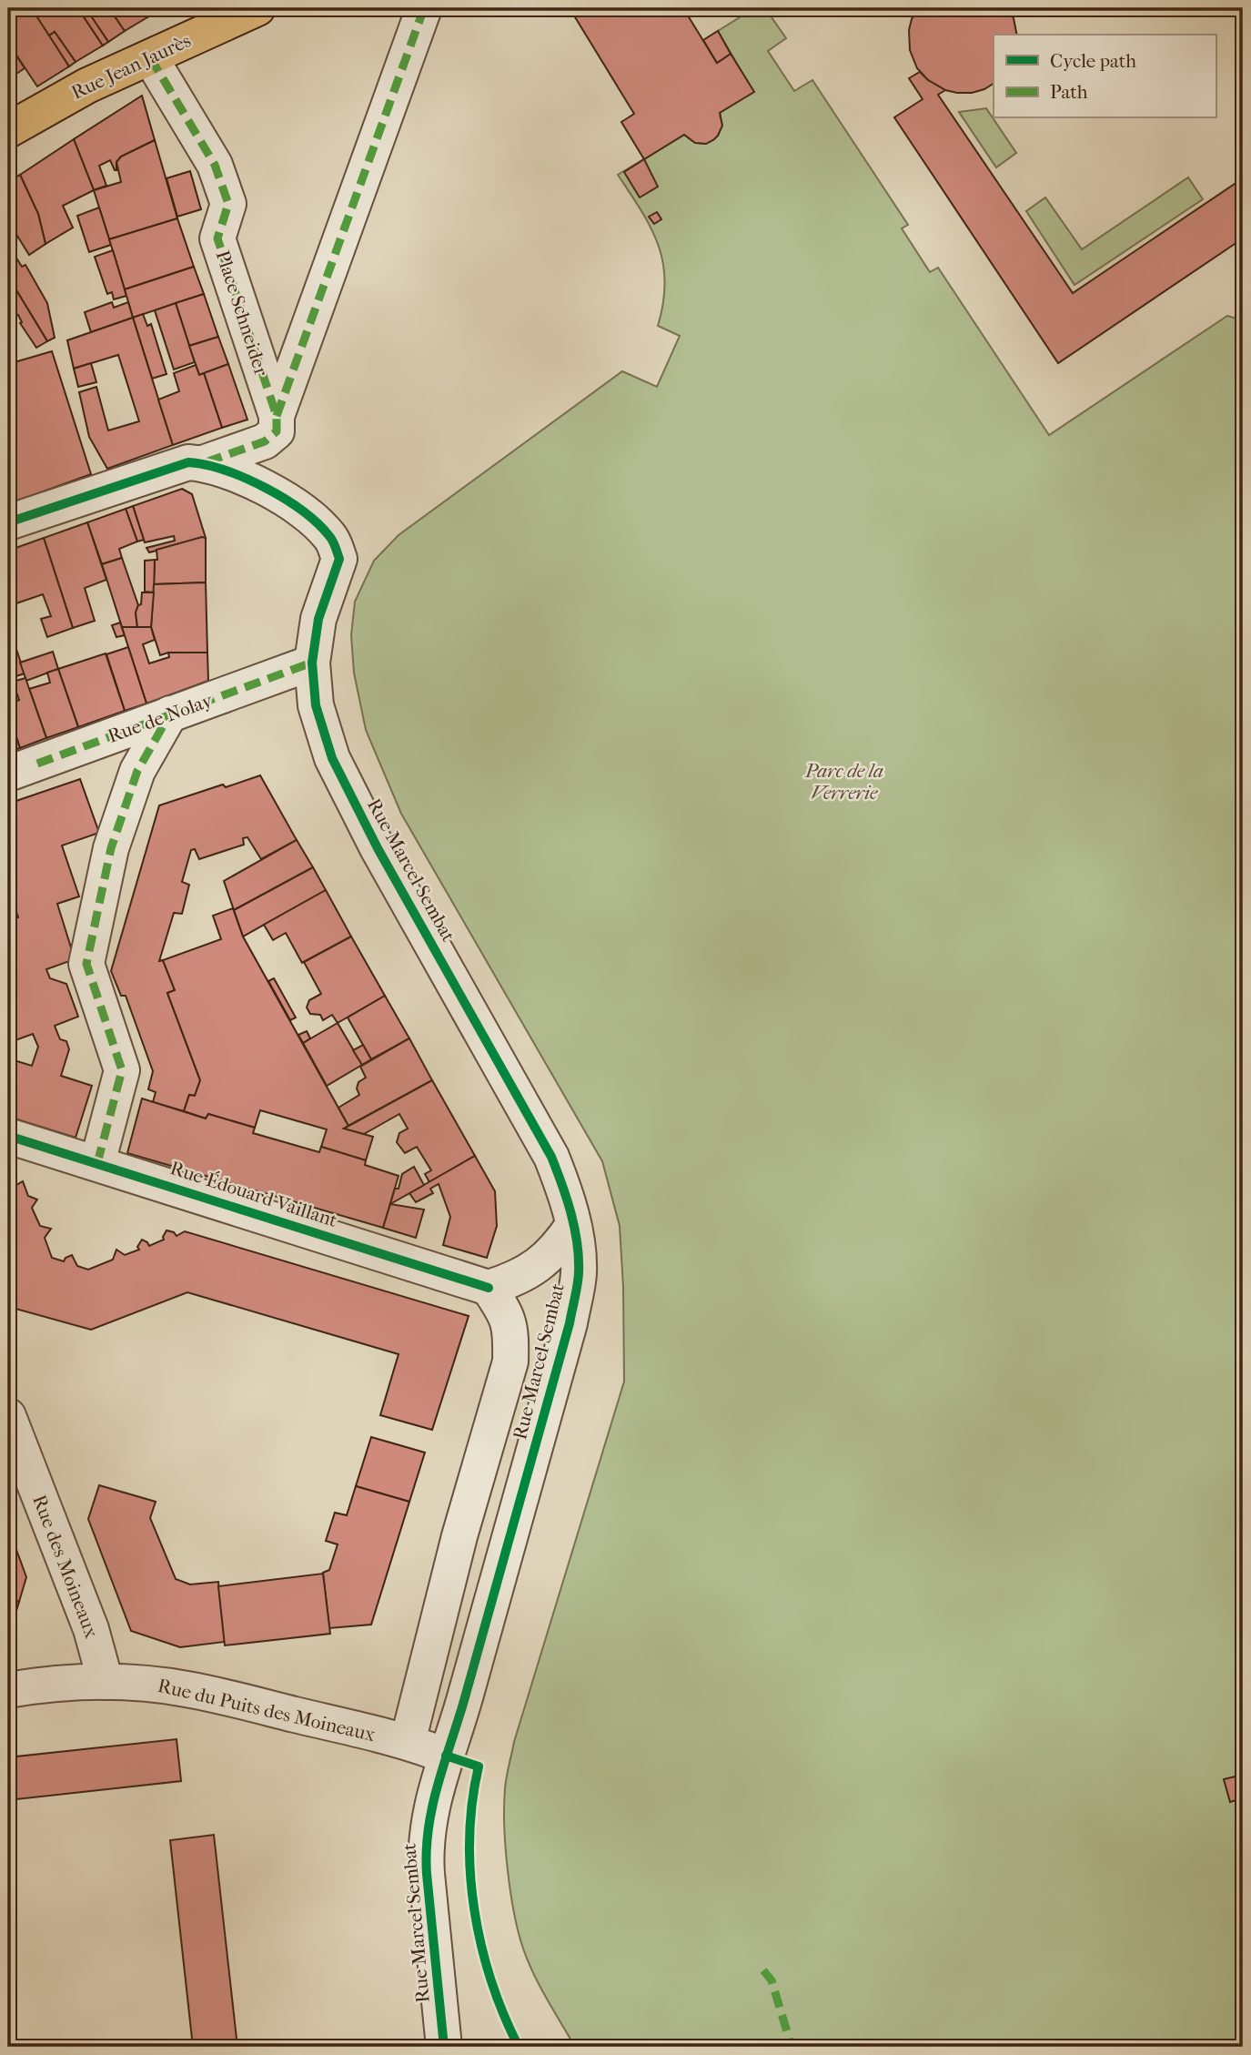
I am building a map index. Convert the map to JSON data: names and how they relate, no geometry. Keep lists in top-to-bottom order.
{
  "streets": {
    "main road": ["Rue Jean Jaurès"],
    "street": [
      "Place Schneider",
      "Rue de Nolay",
      "Rue Marcel Sembat",
      "Rue Édouard Vaillant",
      "Rue des Moineaux",
      "Rue du Puits des Moineaux"
    ]
  },
  "crossings": [
    ["Rue Jean Jaurès", "Place Schneider"],
    ["Rue de Nolay", "Rue Marcel Sembat"],
    ["Rue Marcel Sembat", "Rue Édouard Vaillant"],
    ["Rue Marcel Sembat", "Rue du Puits des Moineaux"],
    ["Rue des Moineaux", "Rue du Puits des Moineaux"]
  ],
  "parks": ["Parc de la Verrerie"],
  "legend": ["Cycle path", "Path"]
}
